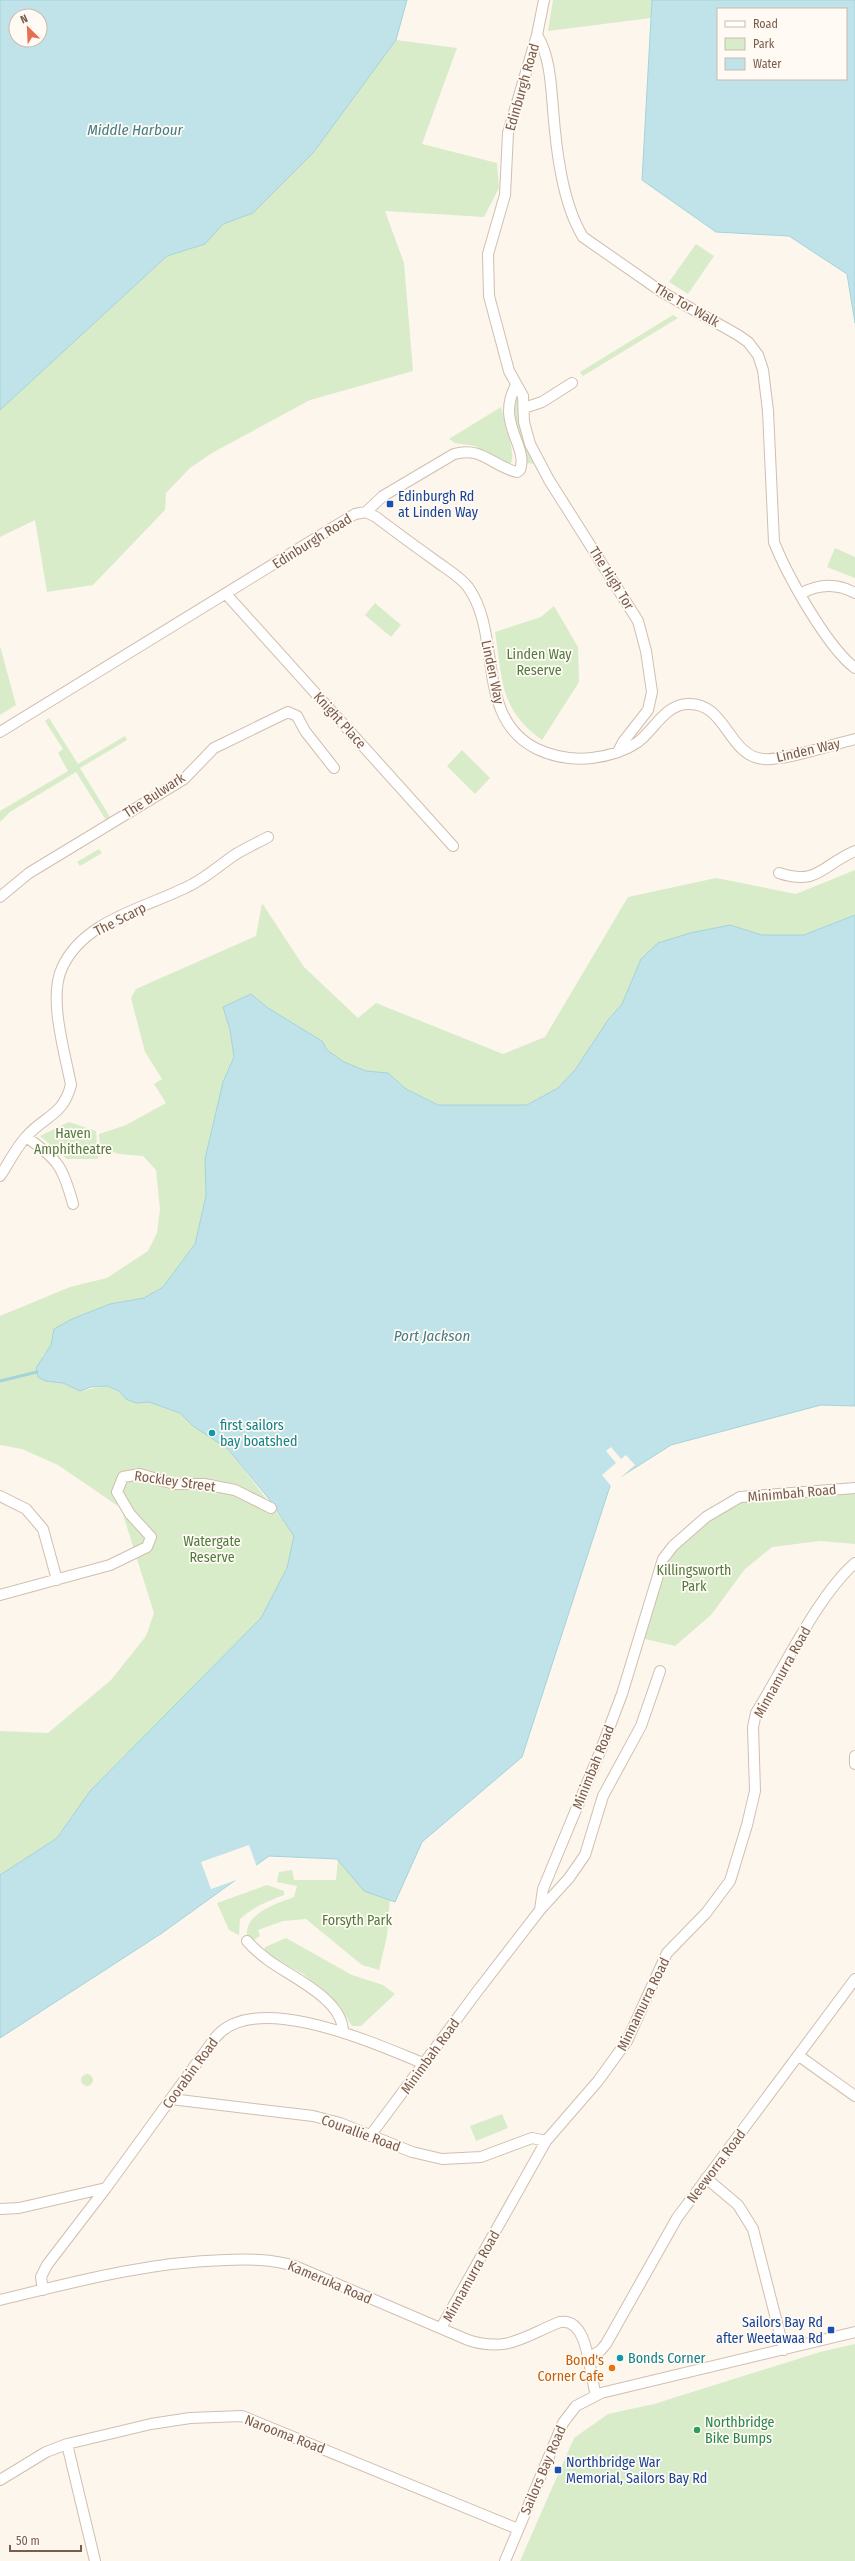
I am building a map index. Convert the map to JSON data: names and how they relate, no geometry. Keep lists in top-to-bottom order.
{
  "streets": {
    "street": [
      "Edinburgh Road",
      "The Tor Walk",
      "The High Tor",
      "Linden Way",
      "Knight Place",
      "The Bulwark",
      "The Scarp",
      "Rockley Street",
      "Minimbah Road",
      "Minnamurra Road",
      "Coorabin Road",
      "Courallie Road",
      "Neeworra Road",
      "Kameruka Road",
      "Narooma Road",
      "Sailors Bay Road"
    ]
  },
  "crossings": [
    ["Edinburgh Road", "The Tor Walk"],
    ["Edinburgh Road", "The High Tor"],
    ["Edinburgh Road", "Linden Way"],
    ["Edinburgh Road", "Knight Place"],
    ["The High Tor", "Linden Way"],
    ["Minimbah Road", "Coorabin Road"],
    ["Minimbah Road", "Courallie Road"],
    ["Minnamurra Road", "Courallie Road"],
    ["Minnamurra Road", "Kameruka Road"],
    ["Coorabin Road", "Courallie Road"],
    ["Coorabin Road", "Kameruka Road"],
    ["Neeworra Road", "Kameruka Road"],
    ["Kameruka Road", "Sailors Bay Road"],
    ["Narooma Road", "Sailors Bay Road"]
  ],
  "water": ["Middle Harbour", "Port Jackson"],
  "parks": [
    "Linden Way Reserve",
    "Haven Amphitheatre",
    "Watergate Reserve",
    "Killingsworth Park",
    "Forsyth Park"
  ],
  "places": {
    "transit": ["Edinburgh Rd at Linden Way", "Sailors Bay Rd after Weetawaa Rd", "Northbridge War Memorial, Sailors Bay Rd"],
    "other": [
      "first sailors bay boatshed",
      "Bonds Corner",
      "Bond's Corner Cafe",
      "Northbridge Bike Bumps"
    ]
  },
  "legend": ["Road", "Park", "Water"],
  "scale_bar": "50 m",
  "north": "top left"
}
